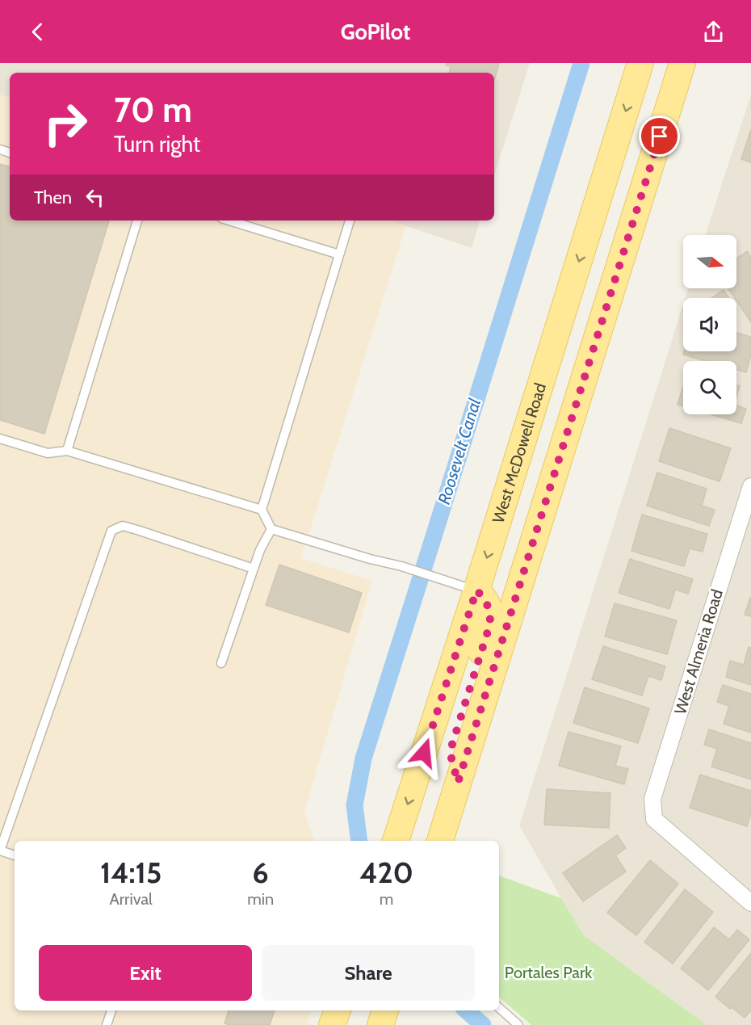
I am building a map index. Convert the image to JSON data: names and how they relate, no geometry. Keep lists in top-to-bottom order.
{
  "streets": {
    "main road": ["West McDowell Road"],
    "street": ["West Almeria Road"]
  },
  "water": ["Roosevelt Canal"],
  "parks": ["Portales Park"],
  "north": "right",
  "page": {
    "header": "GoPilot",
    "turn": ["70 m", "Turn right"],
    "then": "Then",
    "eta": [
      "14:15",
      "Arrival",
      "6",
      "min",
      "420",
      "m"
    ],
    "buttons": ["Exit", "Share"]
  }
}
